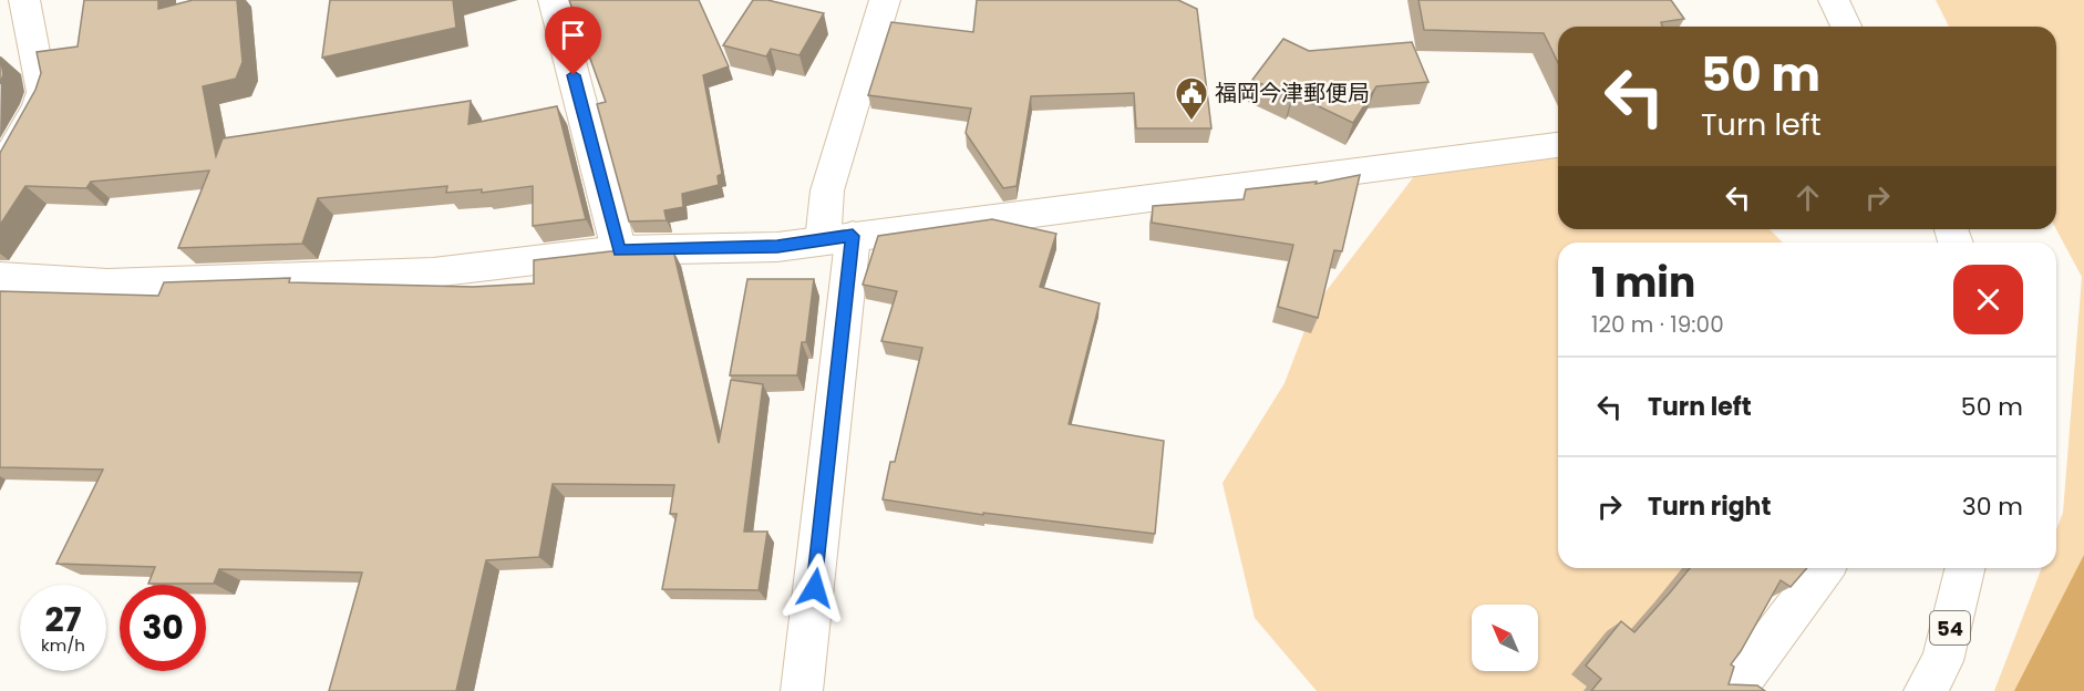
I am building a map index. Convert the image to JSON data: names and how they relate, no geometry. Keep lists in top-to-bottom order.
{
  "streets": {
    "street": ["54"]
  },
  "places": {
    "public building": ["福岡今津郵便局"]
  },
  "north": "top left",
  "page": {
    "turn": ["50 m", "Turn left"],
    "heading": ["1 min", "120 m · 19:00"],
    "list": [
      {
        "name": "Turn left",
        "value": "50 m"
      },
      {
        "name": "Turn right",
        "value": "30 m"
      }
    ],
    "speed": "27 km/h",
    "limit": "30"
  }
}
